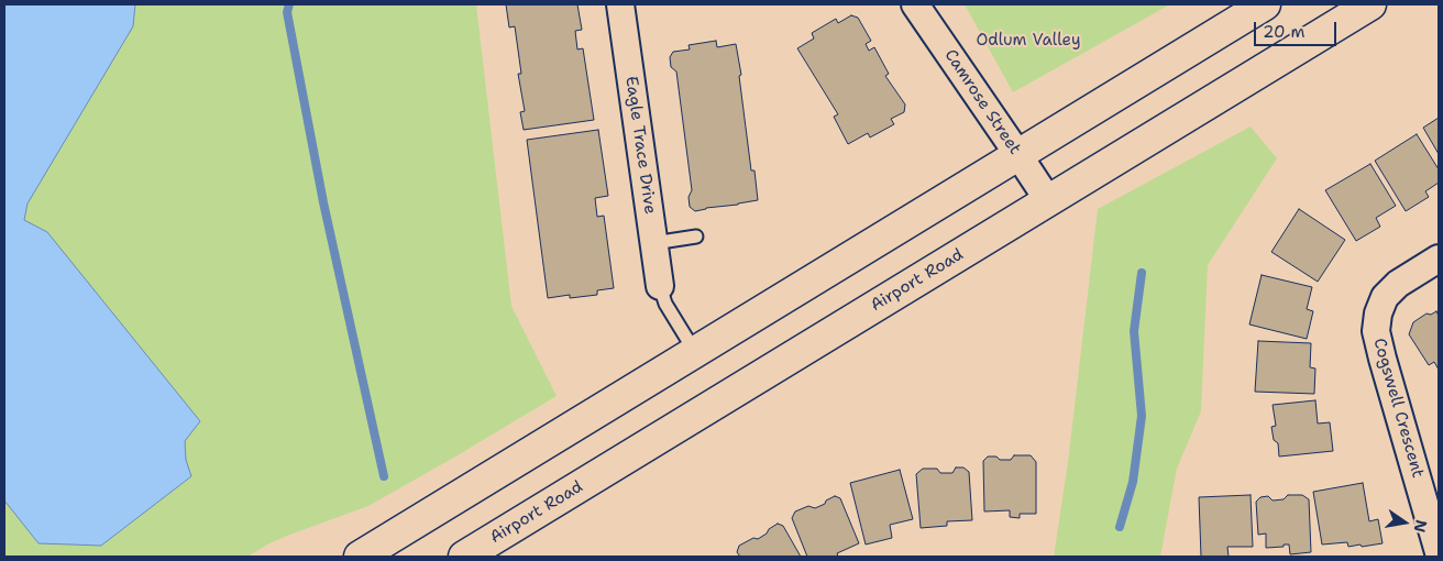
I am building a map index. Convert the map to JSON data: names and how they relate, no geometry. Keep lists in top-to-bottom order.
{
  "streets": {
    "main road": ["Airport Road"],
    "street": ["Camrose Street", "Eagle Trace Drive", "Cogswell Crescent"]
  },
  "crossings": [
    ["Camrose Street", "Airport Road"]
  ],
  "parks": ["Odlum Valley"],
  "scale_bar": "20 m",
  "north": "right"
}
